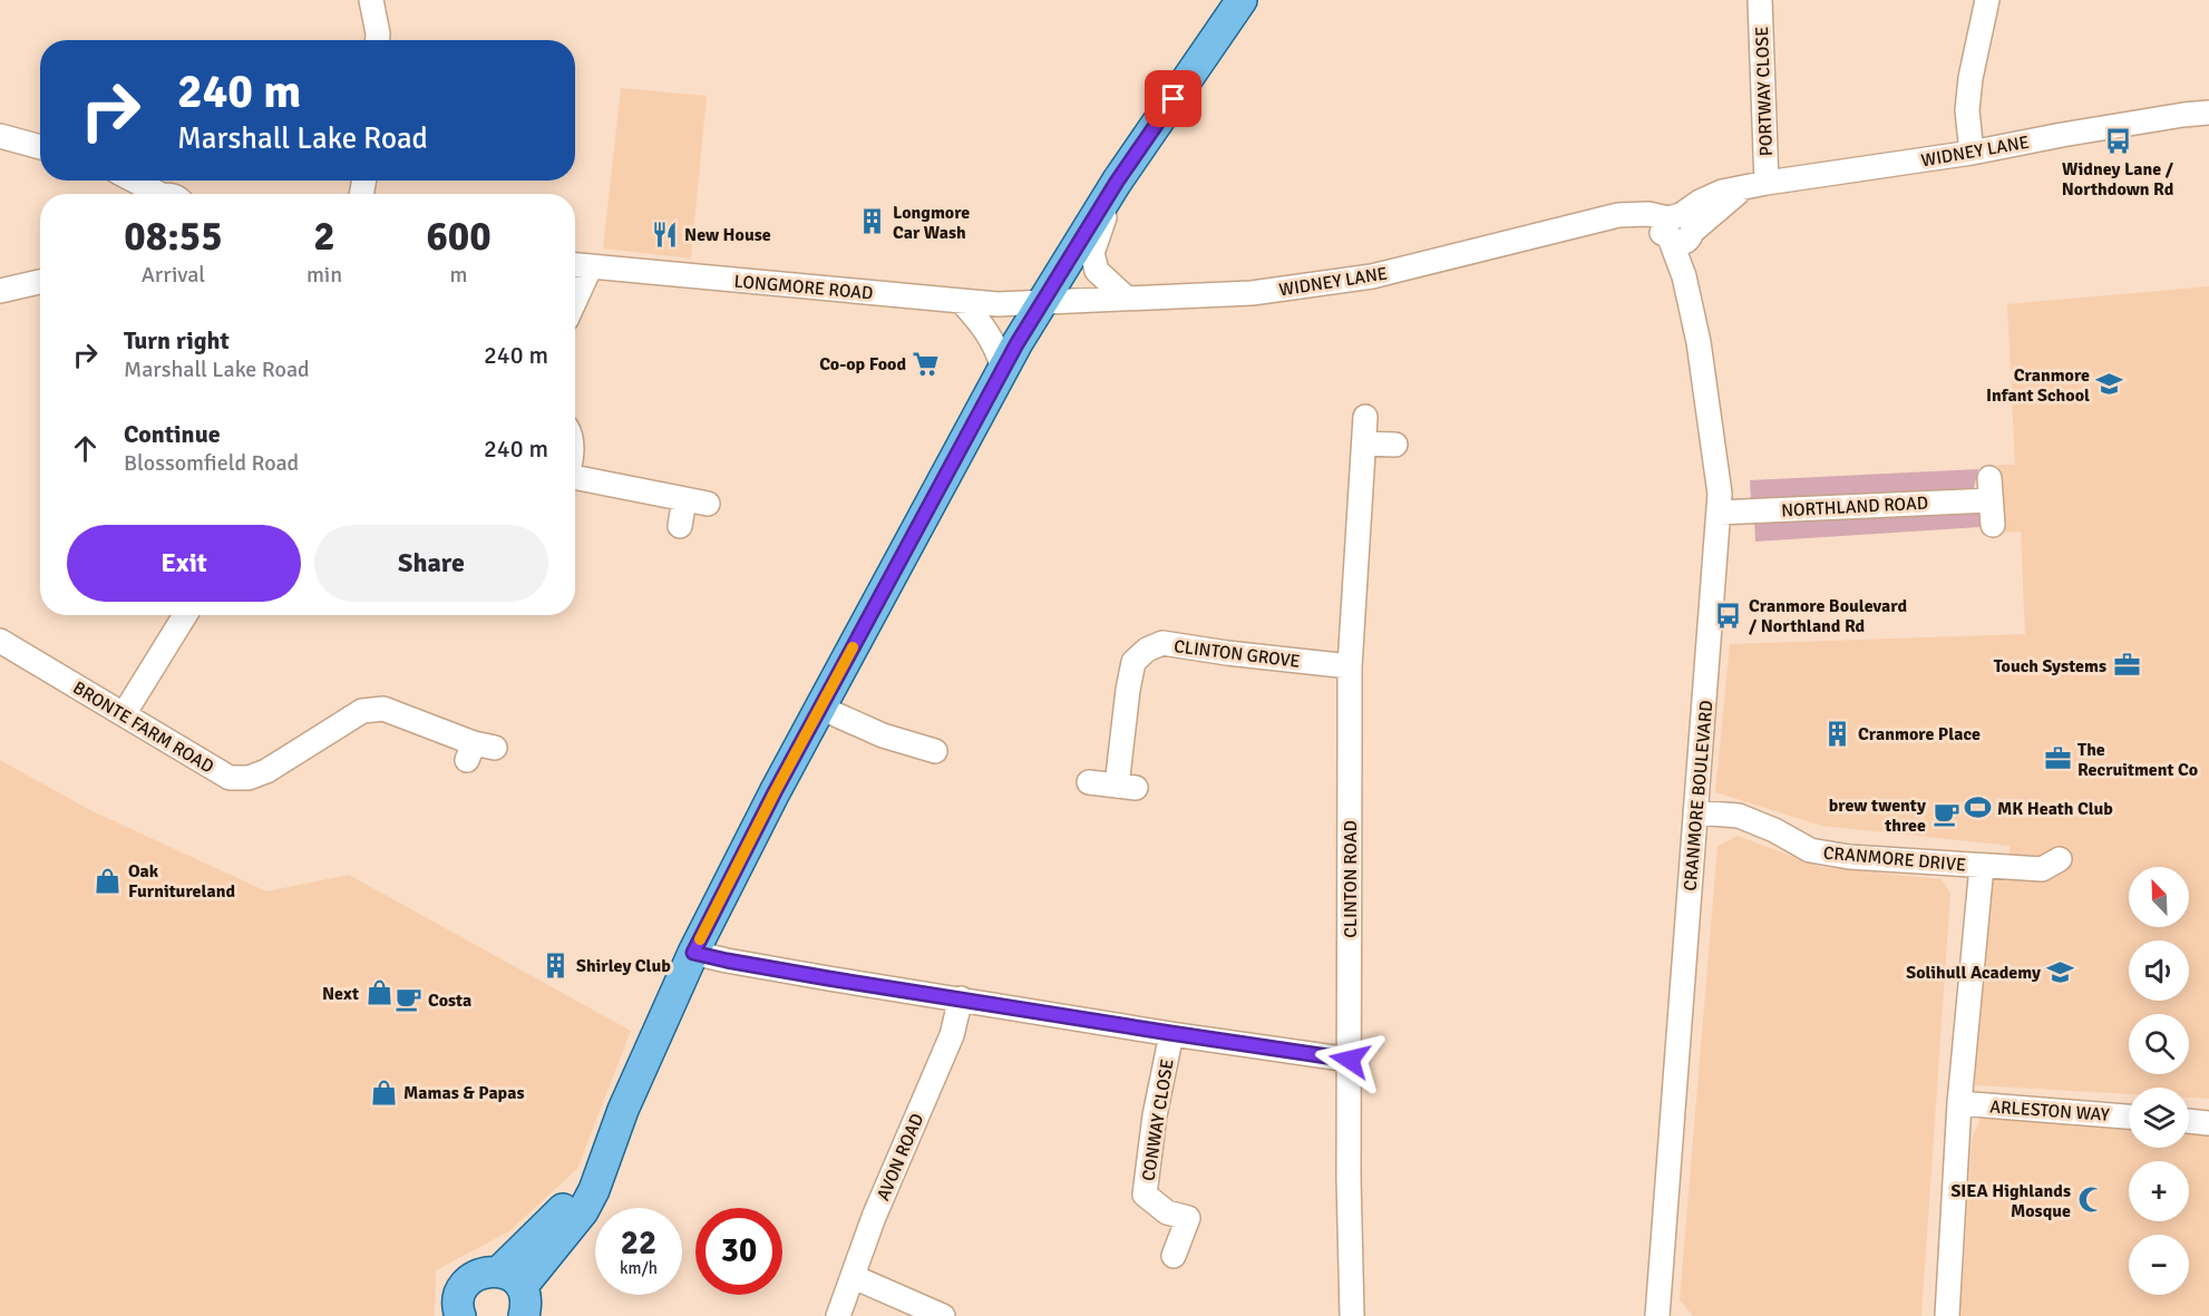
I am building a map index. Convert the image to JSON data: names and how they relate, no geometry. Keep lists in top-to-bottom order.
{
  "streets": {
    "street": [
      "PORTWAY CLOSE",
      "WIDNEY LANE",
      "LONGMORE ROAD",
      "NORTHLAND ROAD",
      "CLINTON GROVE",
      "BRONTE FARM ROAD",
      "CRANMORE BOULEVARD",
      "CRANMORE DRIVE",
      "CLINTON ROAD",
      "ARLESTON WAY",
      "CONWAY CLOSE",
      "AVON ROAD"
    ]
  },
  "crossings": [
    ["PORTWAY CLOSE", "WIDNEY LANE"],
    ["WIDNEY LANE", "LONGMORE ROAD"],
    ["WIDNEY LANE", "CRANMORE BOULEVARD"],
    ["NORTHLAND ROAD", "CRANMORE BOULEVARD"],
    ["CLINTON GROVE", "CLINTON ROAD"],
    ["CRANMORE BOULEVARD", "CRANMORE DRIVE"]
  ],
  "places": {
    "bus stop": ["Widney Lane / Northdown Rd", "Cranmore Boulevard / Northland Rd"],
    "building": ["Longmore Car Wash", "Cranmore Place", "Shirley Club"],
    "restaurant": ["New House"],
    "supermarket": ["Co-op Food"],
    "school or university": ["Cranmore Infant School", "Solihull Academy"],
    "office": ["Touch Systems", "The Recruitment Co"],
    "sports": ["MK Heath Club"],
    "cafe": ["brew twenty three", "Costa"],
    "shop": ["Oak Furnitureland", "Next", "Mamas & Papas"],
    "mosque": ["SIEA Highlands Mosque"]
  },
  "north": "top left",
  "page": {
    "turn": ["240 m", "Marshall Lake Road"],
    "eta": [
      "08:55",
      "Arrival",
      "2",
      "min",
      "600",
      "m"
    ],
    "list": [
      {
        "name": "Turn right",
        "note": "Marshall Lake Road",
        "value": "240 m"
      },
      {
        "name": "Continue",
        "note": "Blossomfield Road",
        "value": "240 m"
      }
    ],
    "buttons": ["Exit", "Share"],
    "map_buttons": ["+", "−"],
    "speed": "22 km/h",
    "limit": "30"
  }
}
